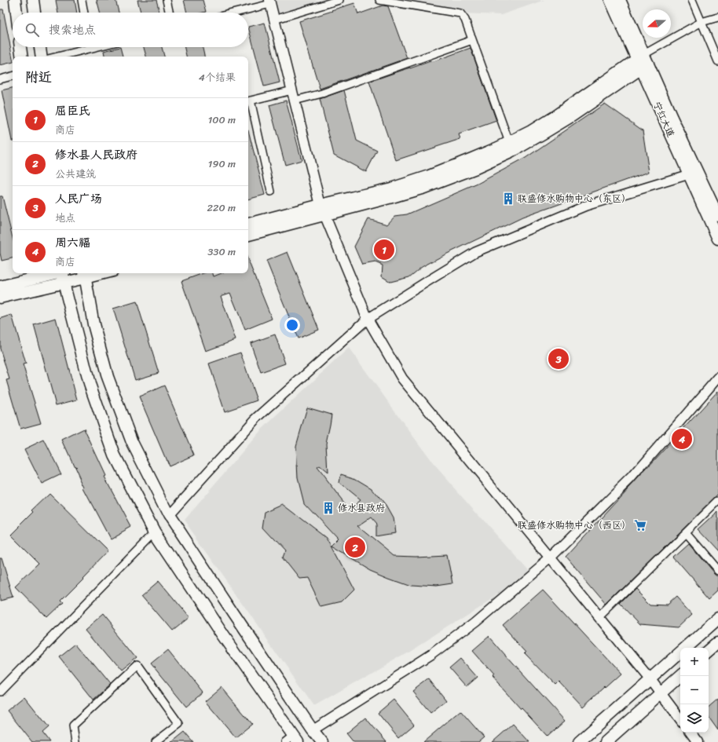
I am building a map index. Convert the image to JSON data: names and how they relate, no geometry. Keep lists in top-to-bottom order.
{
  "streets": {
    "main road": ["宁红大道"]
  },
  "places": {
    "building": ["联盛修水购物中心（东区）", "修水县政府"],
    "supermarket": ["联盛修水购物中心（西区）"]
  },
  "north": "left",
  "page": {
    "search": "搜索地点",
    "heading": ["附近", "4个结果"],
    "list": [
      {
        "mark": "1",
        "name": "屈臣氏",
        "note": "商店",
        "value": "100 m"
      },
      {
        "mark": "2",
        "name": "修水县人民政府",
        "note": "公共建筑",
        "value": "190 m"
      },
      {
        "mark": "3",
        "name": "人民广场",
        "note": "地点",
        "value": "220 m"
      },
      {
        "mark": "4",
        "name": "周六福",
        "note": "商店",
        "value": "330 m"
      }
    ],
    "pins": [
      "1",
      "3",
      "4",
      "2"
    ],
    "map_buttons": ["+", "−"]
  }
}
